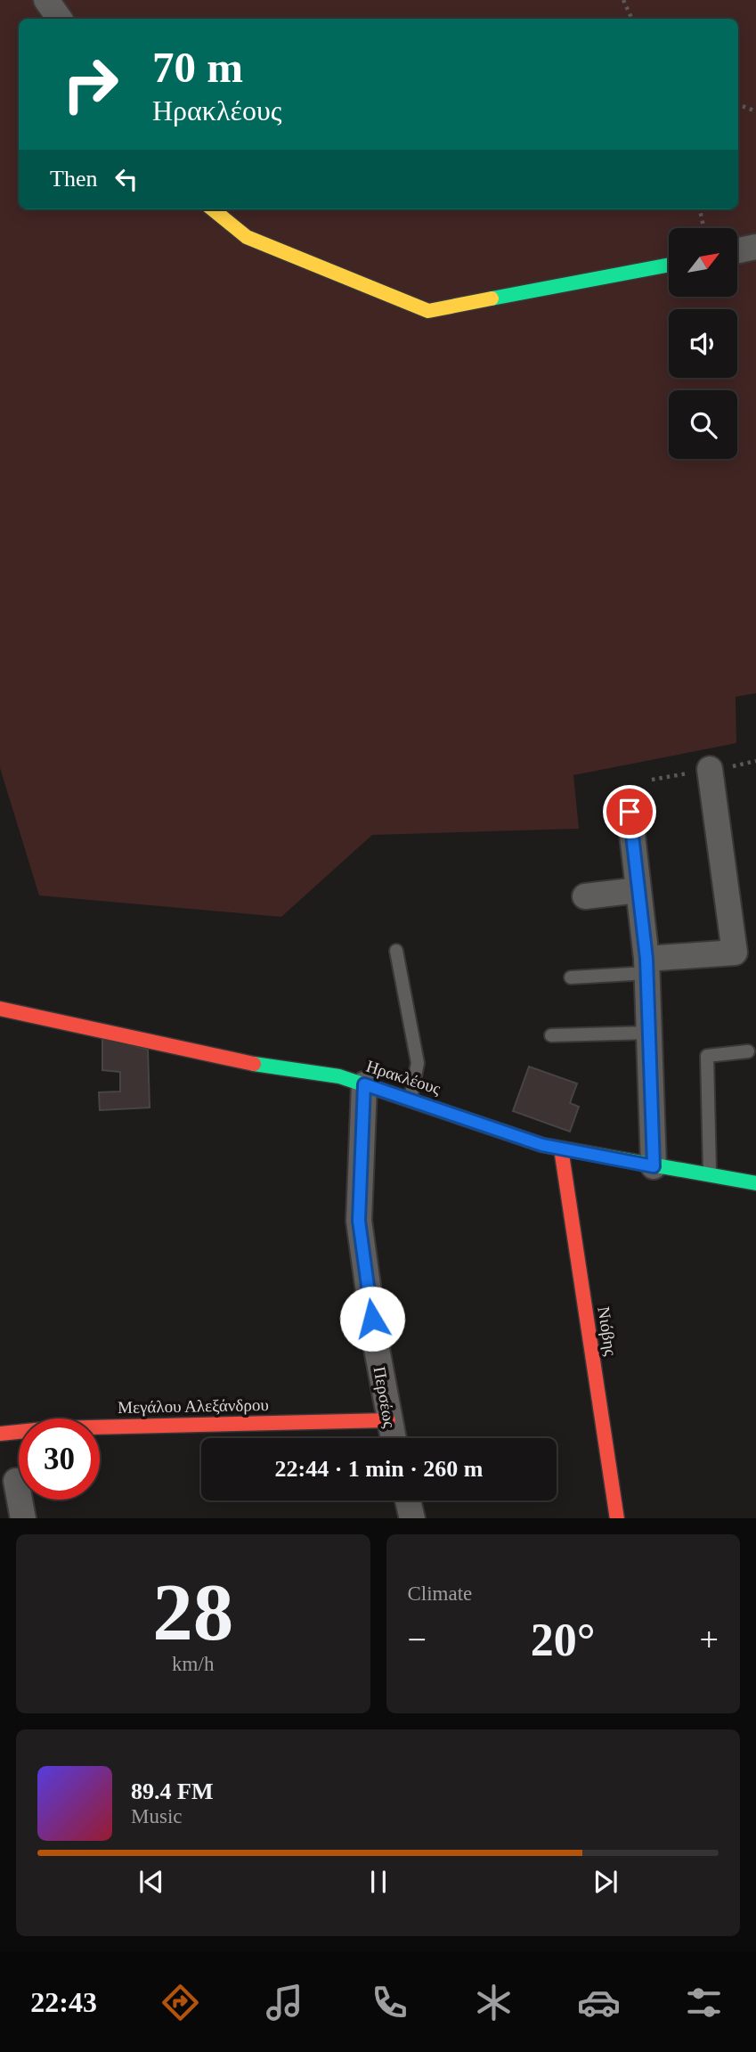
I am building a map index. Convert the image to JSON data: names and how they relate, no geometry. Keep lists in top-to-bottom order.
{
  "streets": {
    "street": [
      "Ηρακλέους",
      "Νιόβης",
      "Περσέως",
      "Μεγάλου Αλεξάνδρου"
    ]
  },
  "crossings": [
    ["Ηρακλέους", "Νιόβης"],
    ["Ηρακλέους", "Περσέως"],
    ["Περσέως", "Μεγάλου Αλεξάνδρου"]
  ],
  "north": "top right",
  "page": {
    "turn": ["70 m", "Ηρακλέους"],
    "then": "Then",
    "limit": "30",
    "trip": "22:44 · 1 min · 260 m",
    "tile": [
      ["28", "km/h"],
      "Climate"
    ],
    "heat": ["−", "20°", "+"],
    "song": ["89.4 FM", "Music"],
    "tabs": "22:43"
  }
}
